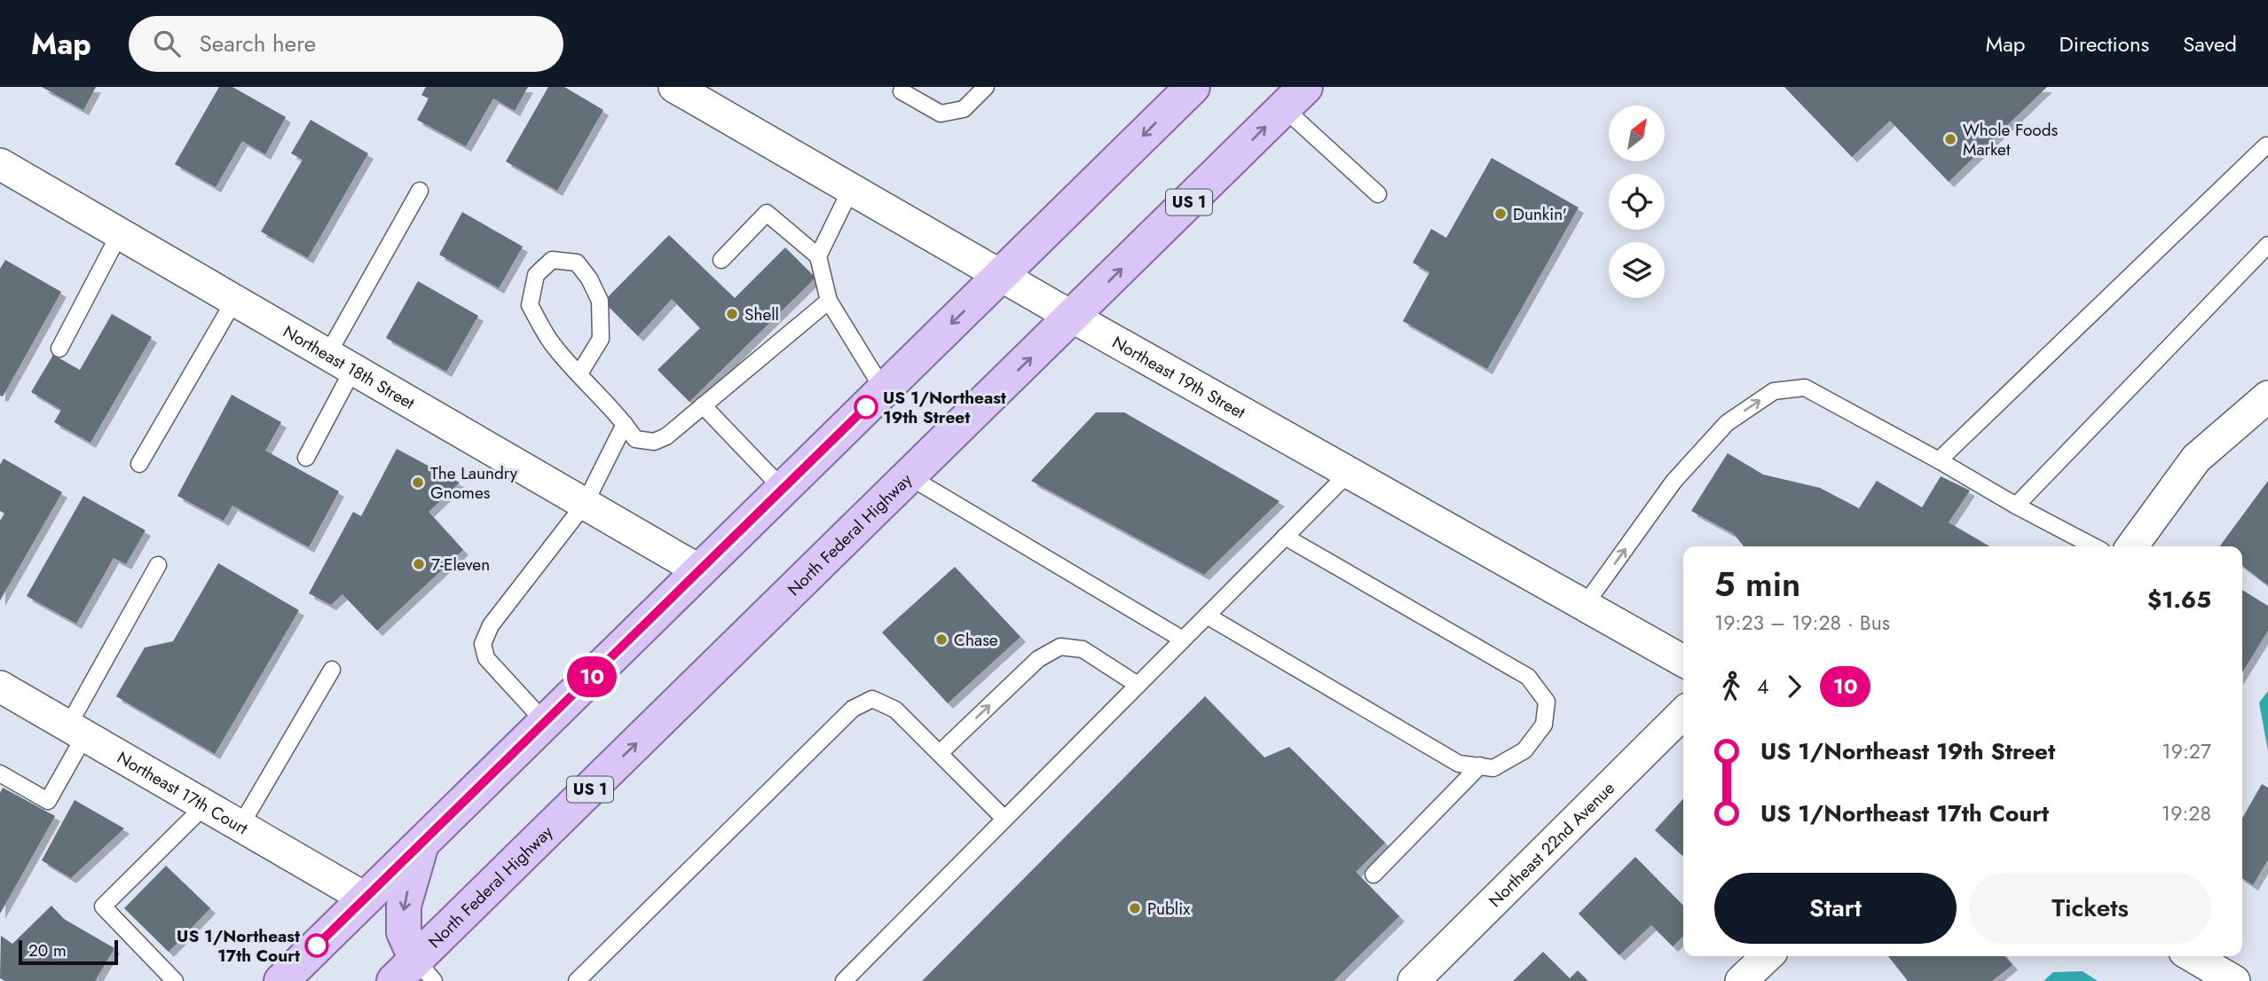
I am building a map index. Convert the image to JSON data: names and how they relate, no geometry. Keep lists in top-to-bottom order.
{
  "streets": {
    "main road": ["US 1", "North Federal Highway"],
    "street": [
      "Northeast 18th Street",
      "Northeast 19th Street",
      "Northeast 17th Court",
      "Northeast 22nd Avenue"
    ]
  },
  "crossings": [
    ["Northeast 19th Street", "North Federal Highway"]
  ],
  "places": [
    "Whole Foods Market",
    "Dunkin'",
    "Shell",
    "US 1/Northeast 19th Street",
    "The Laundry Gnomes",
    "7-Eleven",
    "Chase",
    "Publix",
    "US 1/Northeast 17th Court"
  ],
  "lines": ["bus line 10"],
  "scale_bar": "20 m",
  "north": "top right",
  "page": {
    "header": "Map",
    "search": "Search here",
    "nav": ["Map", "Directions", "Saved"],
    "on_map": "10",
    "heading": ["5 min", "19:23 – 19:28 · Bus", "$1.65"],
    "legs": ["4", "10"],
    "list": [
      {
        "name": "US 1/Northeast 19th Street",
        "value": "19:27"
      },
      {
        "name": "US 1/Northeast 17th Court",
        "value": "19:28"
      }
    ],
    "buttons": ["Start", "Tickets"],
    "scale": "20 m"
  }
}
